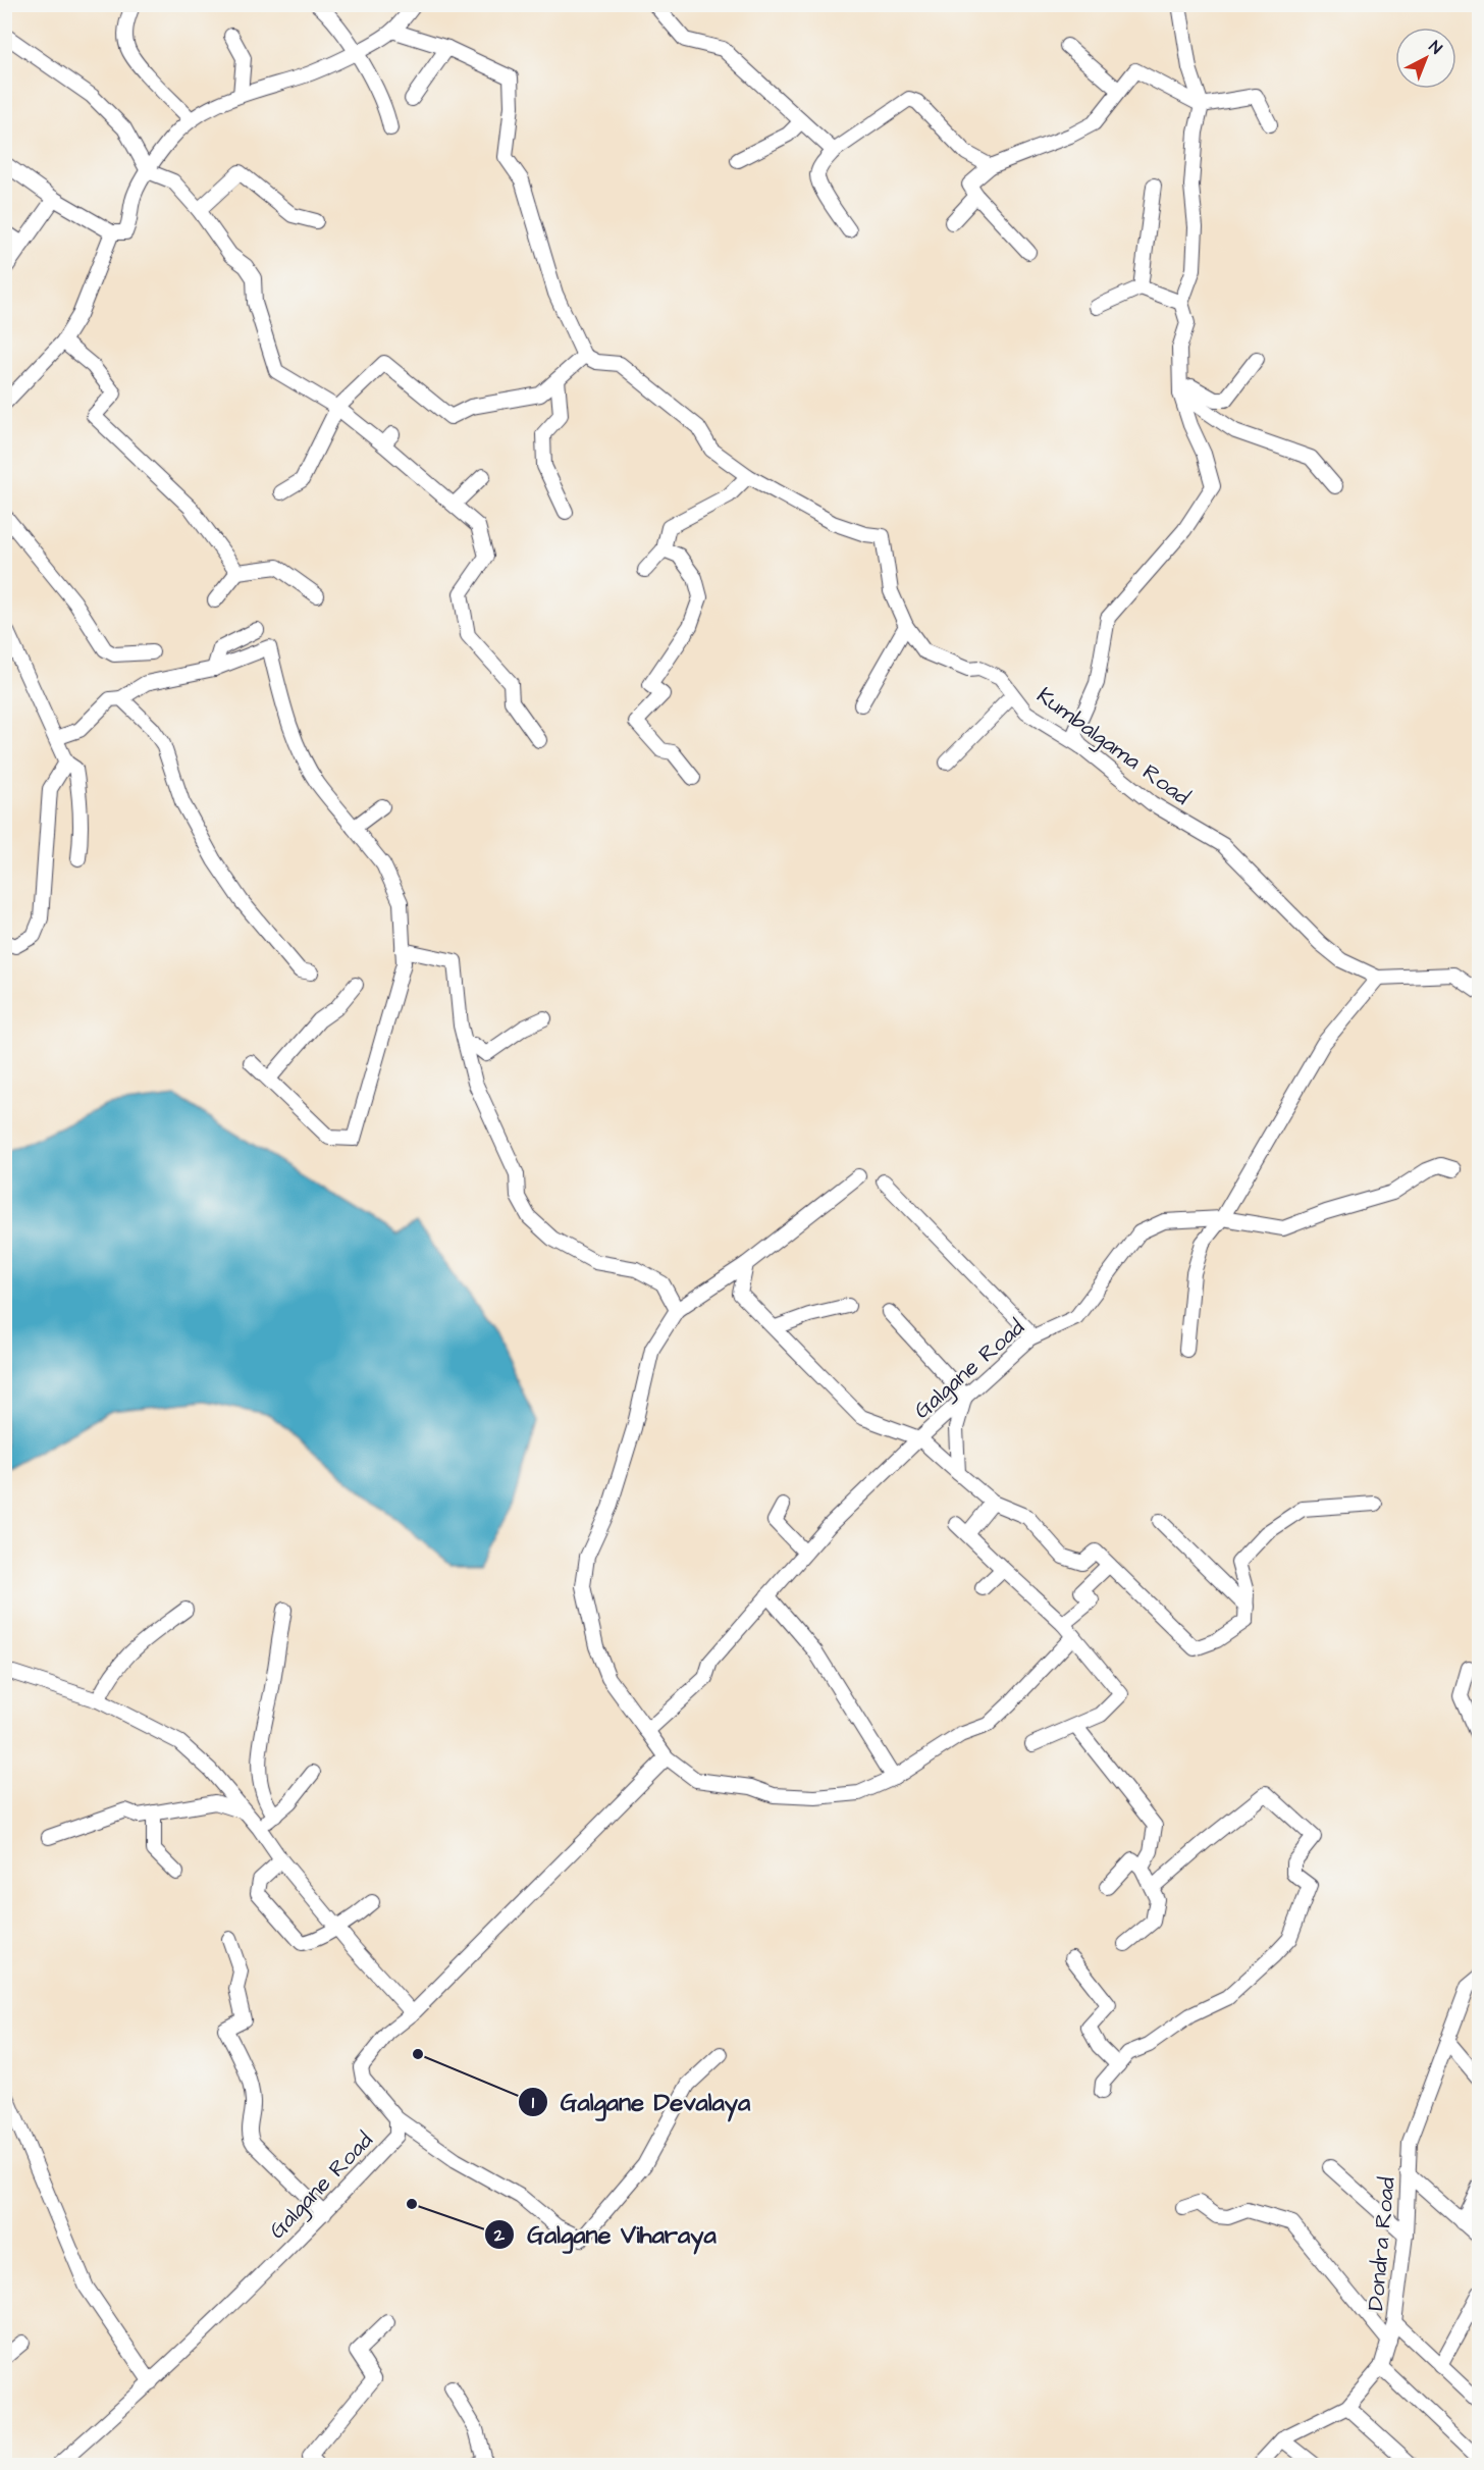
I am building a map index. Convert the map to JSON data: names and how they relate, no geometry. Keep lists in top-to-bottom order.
{
  "streets": {
    "street": ["Kumbalgama Road", "Galgane Road", "Dondra Road"]
  },
  "places": ["Galgane Devalaya", "Galgane Viharaya"],
  "north": "top right"
}
